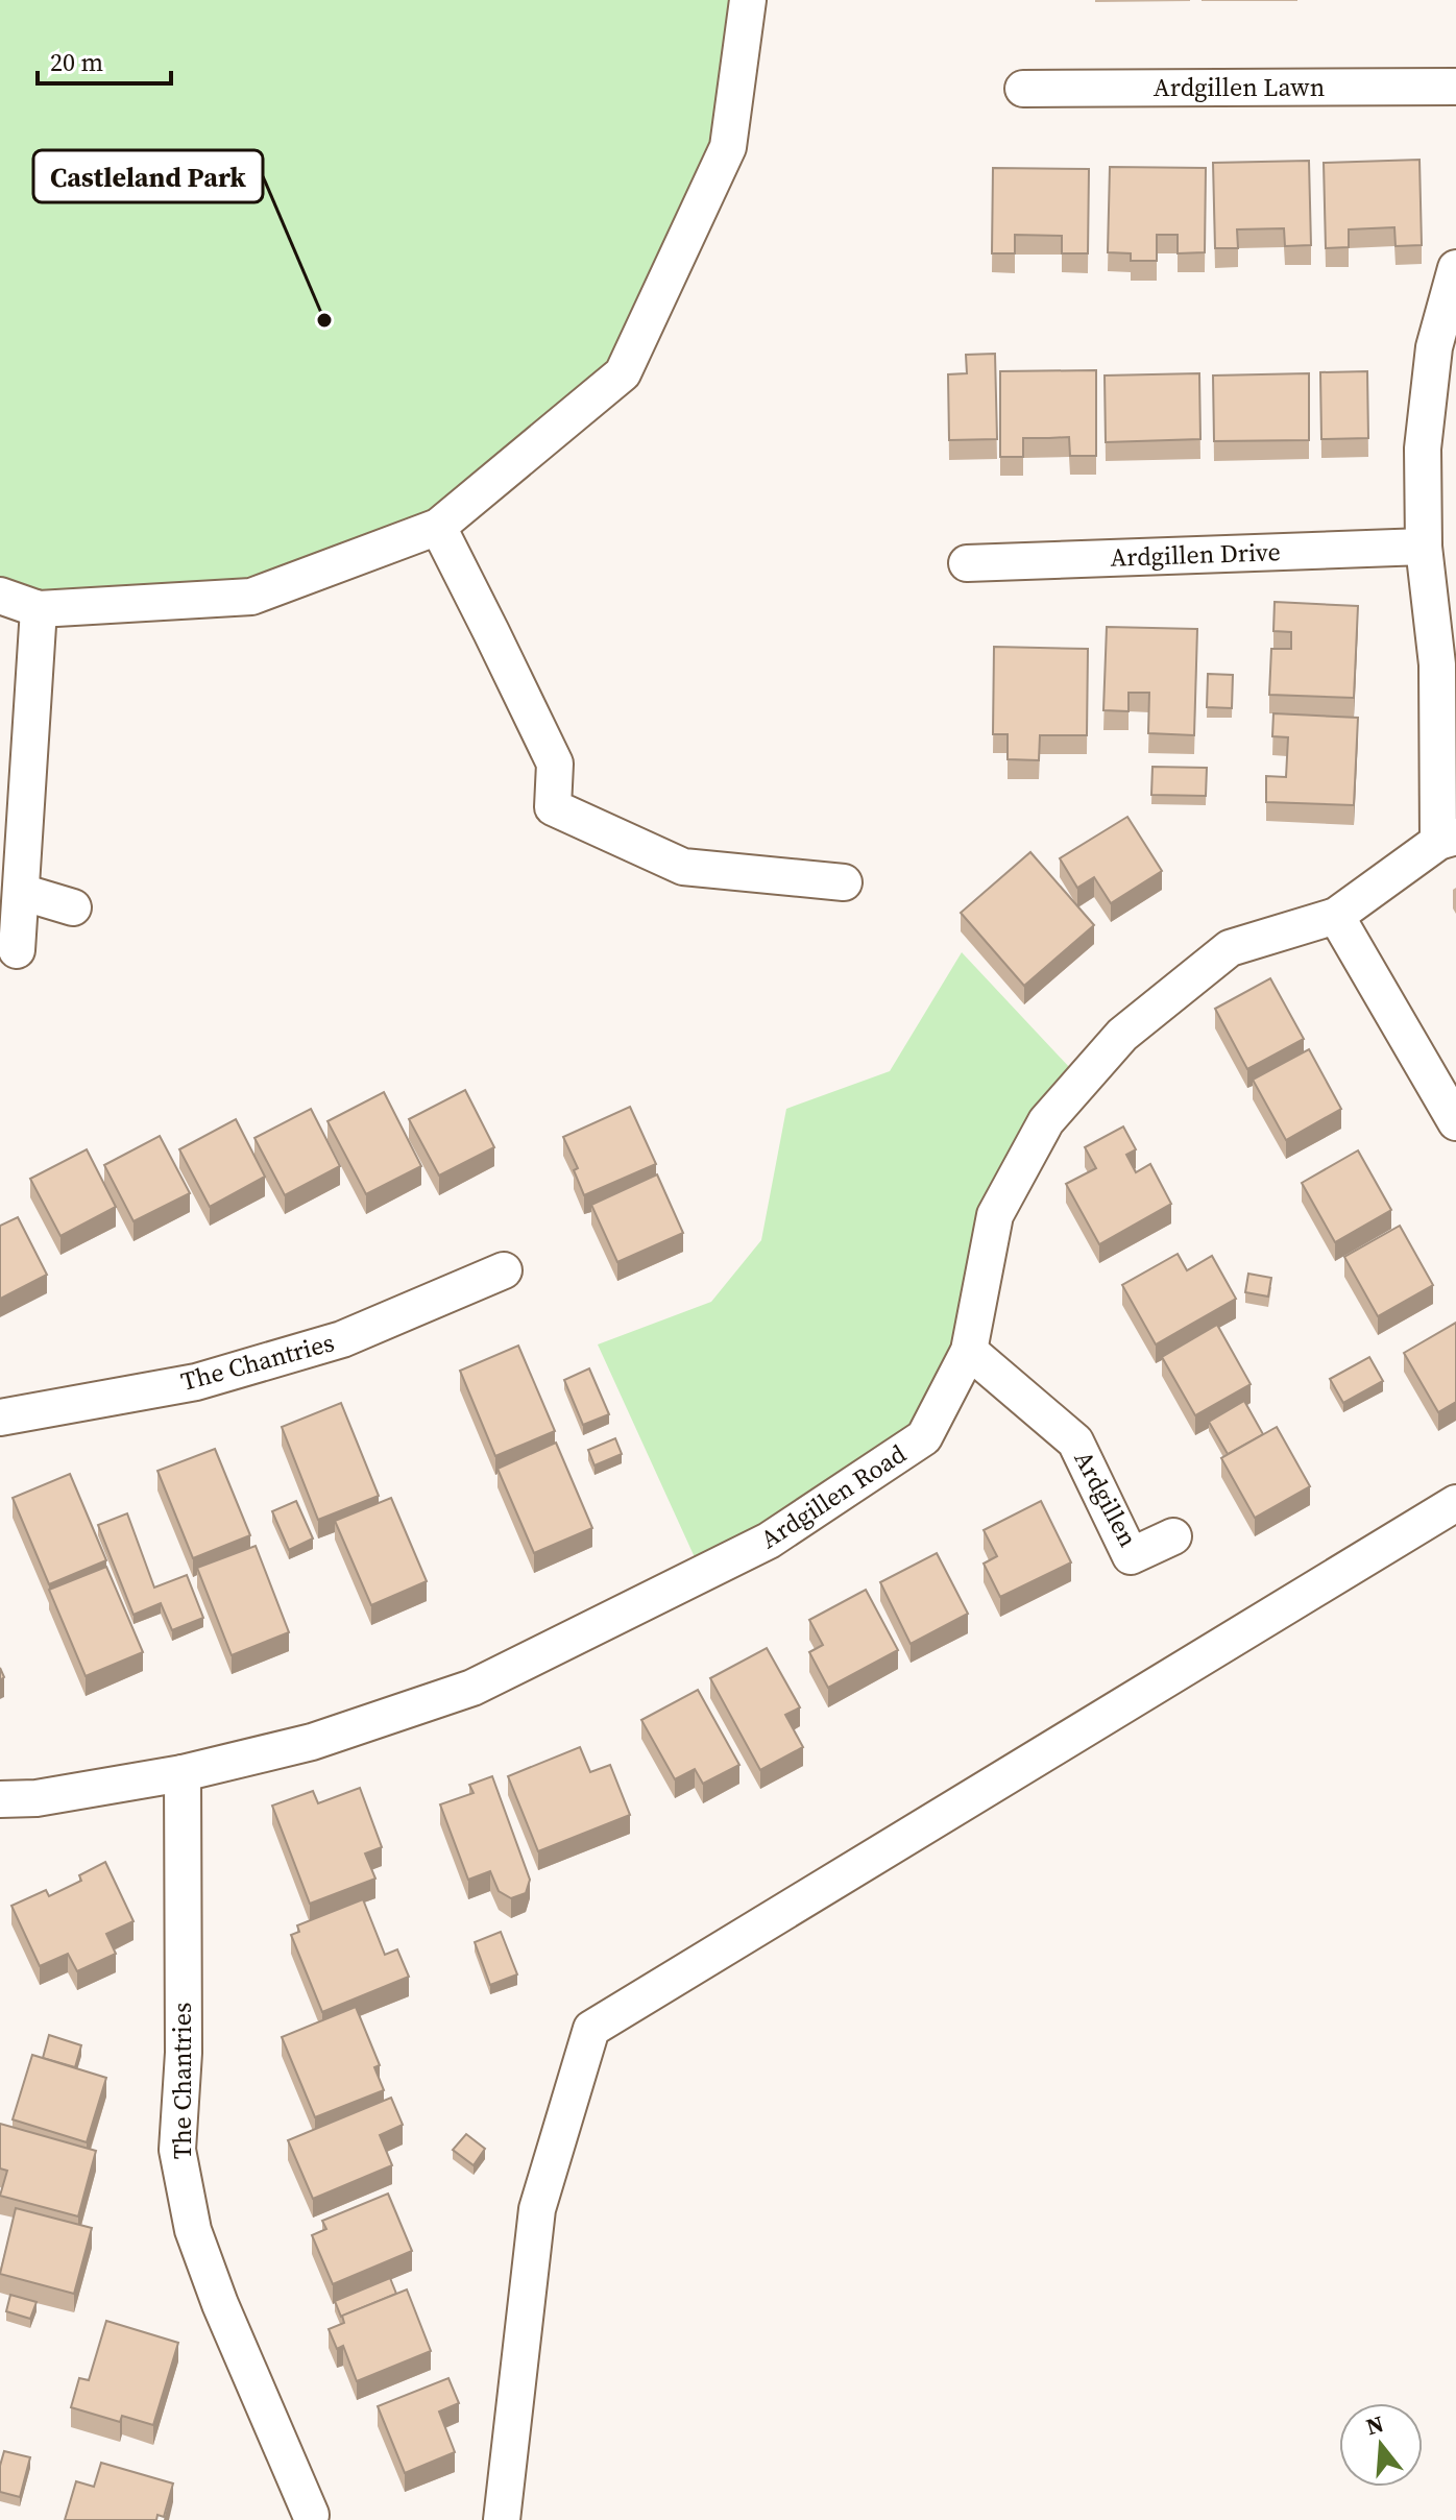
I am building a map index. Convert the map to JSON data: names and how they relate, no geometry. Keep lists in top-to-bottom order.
{
  "streets": {
    "street": [
      "Ardgillen Lawn",
      "Ardgillen Drive",
      "The Chantries",
      "Ardgillen Road",
      "Ardgillen"
    ]
  },
  "crossings": [
    ["The Chantries", "Ardgillen Road"],
    ["Ardgillen Road", "Ardgillen"]
  ],
  "places": ["Castleland Park"],
  "scale_bar": "20 m",
  "north": "top"
}
